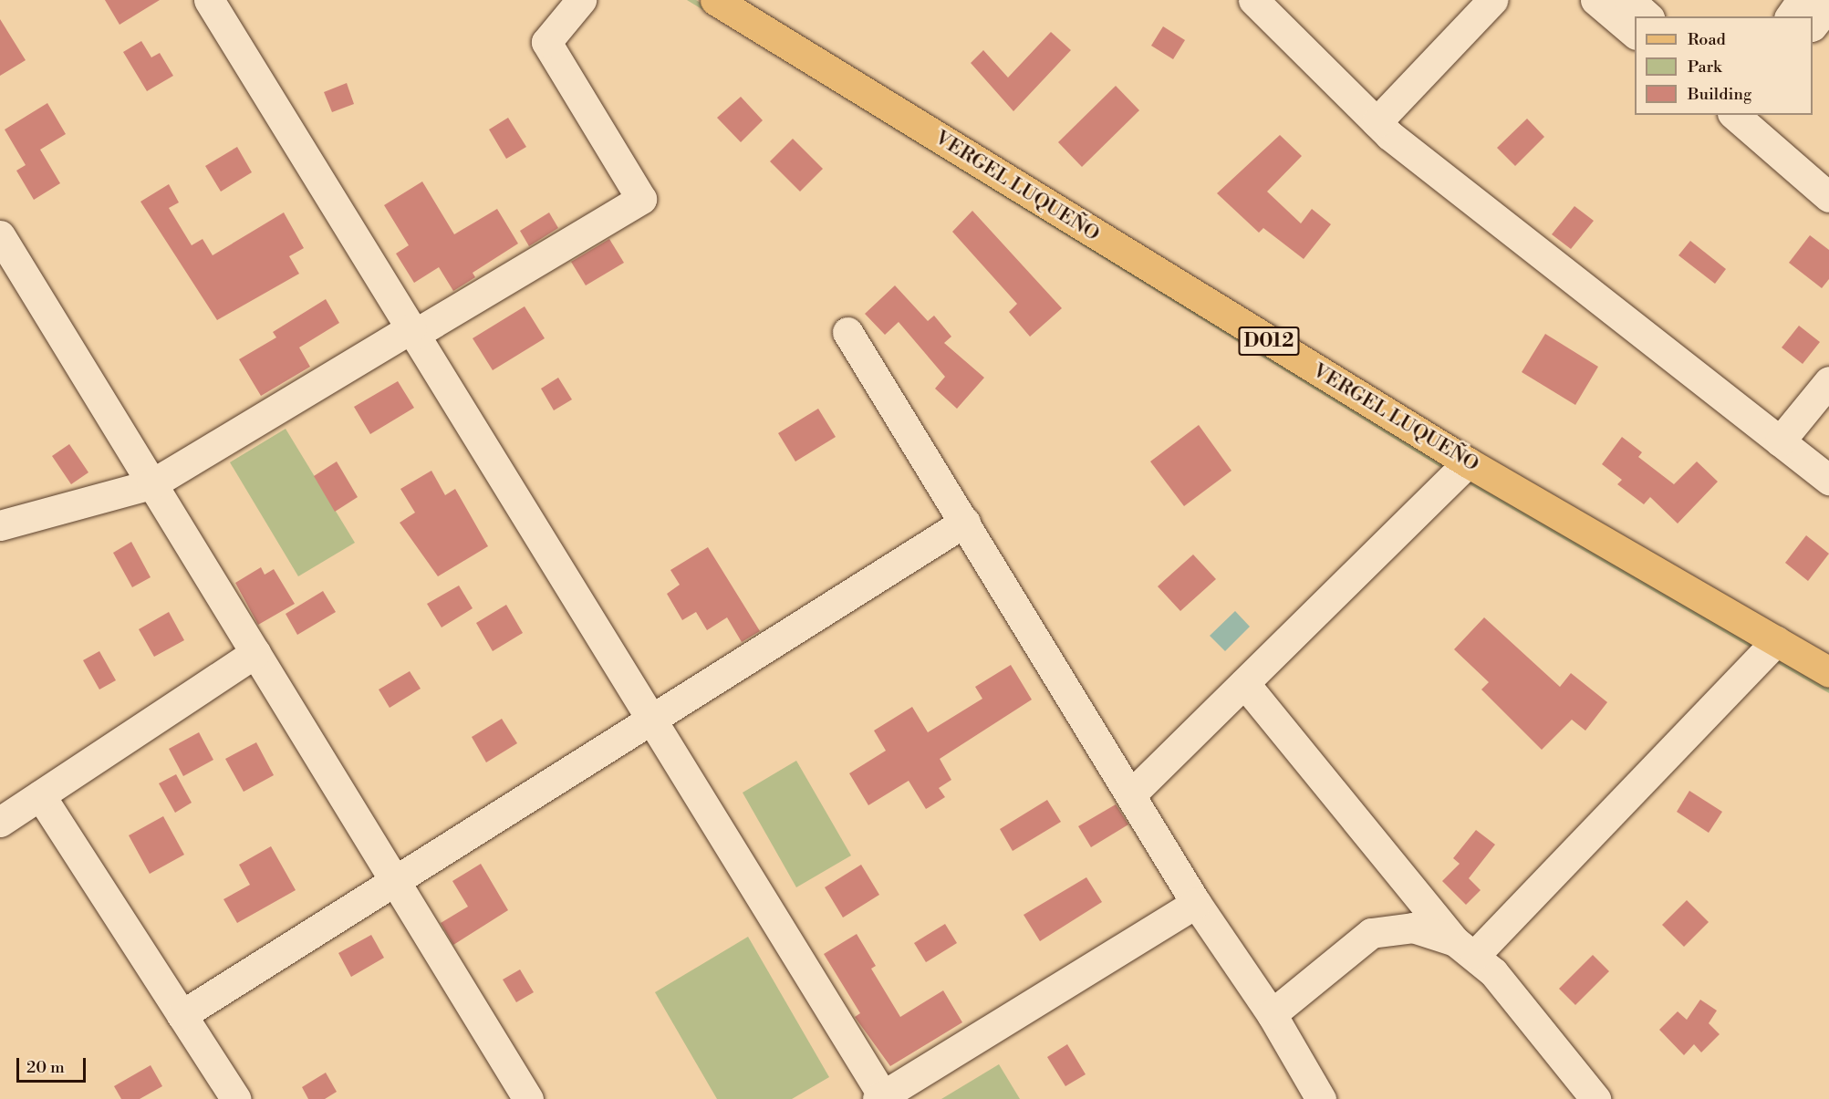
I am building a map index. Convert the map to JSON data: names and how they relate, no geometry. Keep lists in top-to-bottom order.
{
  "streets": {
    "main road": ["VERGEL LUQUEÑO", "D012"]
  },
  "legend": ["Road", "Park", "Building"],
  "scale_bar": "20 m"
}
